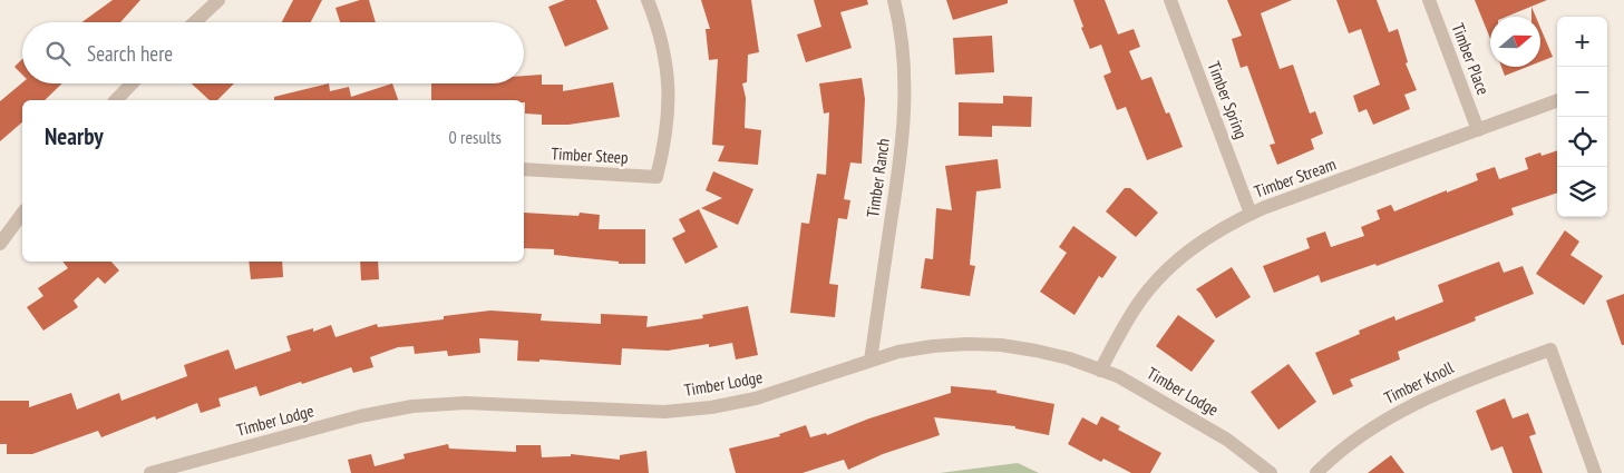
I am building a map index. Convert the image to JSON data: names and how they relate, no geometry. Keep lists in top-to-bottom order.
{
  "streets": {
    "street": [
      "Timber Place",
      "Timber Spring",
      "Timber Steep",
      "Timber Ranch",
      "Timber Stream",
      "Timber Knoll",
      "Timber Lodge"
    ]
  },
  "crossings": [
    ["Timber Place", "Timber Stream"],
    ["Timber Spring", "Timber Stream"],
    ["Timber Ranch", "Timber Lodge"],
    ["Timber Stream", "Timber Lodge"]
  ],
  "north": "right",
  "page": {
    "map_buttons": ["+", "−"],
    "search": "Search here",
    "heading": ["Nearby", "0 results"]
  }
}
